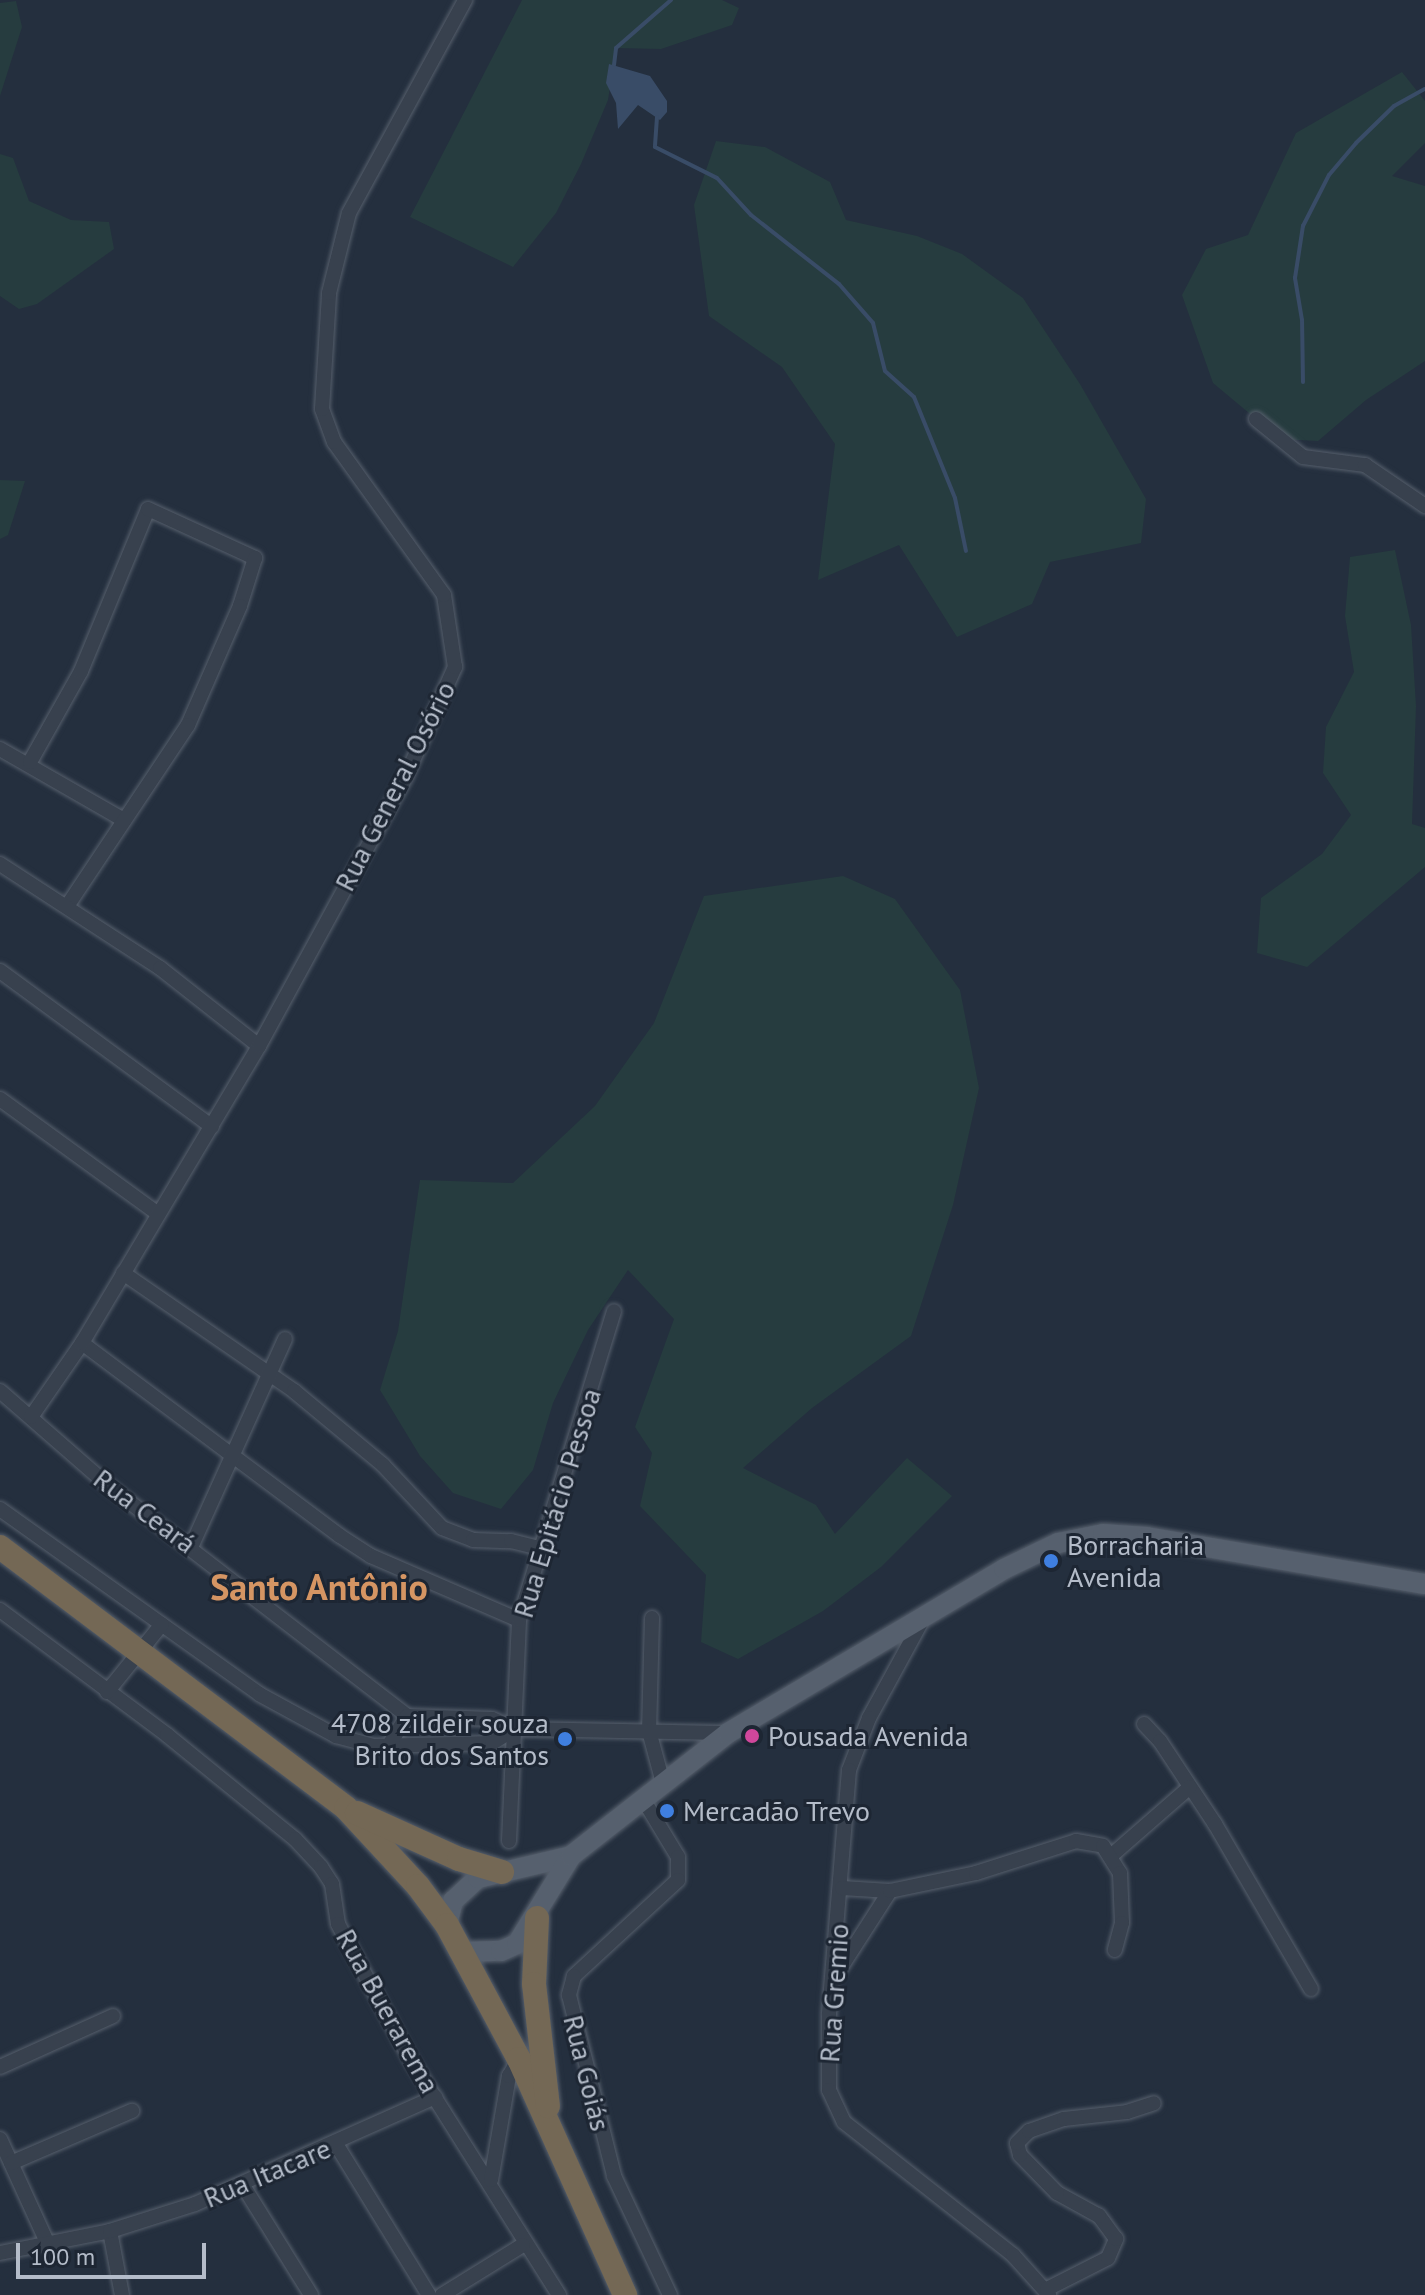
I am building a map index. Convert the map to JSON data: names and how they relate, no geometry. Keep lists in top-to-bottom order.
{
  "streets": {
    "street": [
      "Rua General Osório",
      "Rua Epitácio Pessoa",
      "Rua Ceará",
      "Rua Gremio",
      "Rua Buerarema",
      "Rua Goiás",
      "Rua Itacare"
    ]
  },
  "crossings": [
    ["Rua General Osório", "Rua Ceará"],
    ["Rua Buerarema", "Rua Itacare"]
  ],
  "districts": ["Santo Antônio"],
  "places": [
    "Borracharia Avenida",
    "Pousada Avenida",
    "4708 zildeir souza Brito dos Santos",
    "Mercadão Trevo"
  ],
  "scale_bar": "100 m"
}
